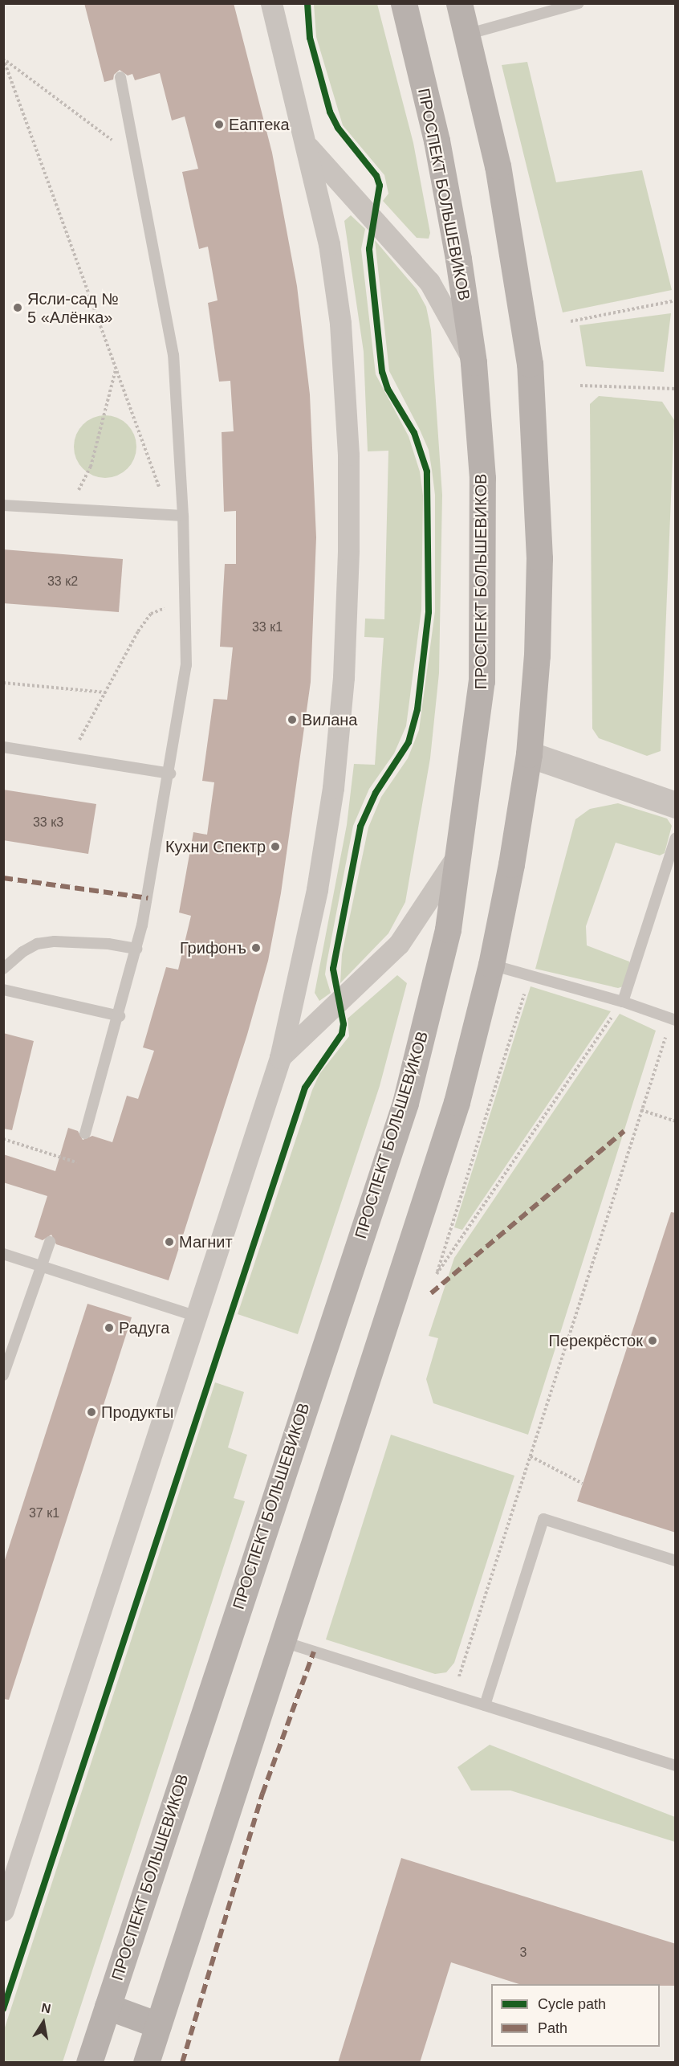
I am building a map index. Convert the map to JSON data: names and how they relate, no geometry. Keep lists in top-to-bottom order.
{
  "streets": {
    "main road": ["ПРОСПЕКТ БОЛЬШЕВИКОВ"]
  },
  "places": [
    "Еаптека",
    "Ясли-сад № 5 «Алёнка»",
    "Вилана",
    "Кухни Спектр",
    "Грифонъ",
    "Магнит",
    "Радуга",
    "Перекрёсток",
    "Продукты"
  ],
  "house_numbers": [
    "33 к2",
    "33 к1",
    "33 к3",
    "37 к1",
    "3"
  ],
  "legend": ["Cycle path", "Path"],
  "north": "top"
}
